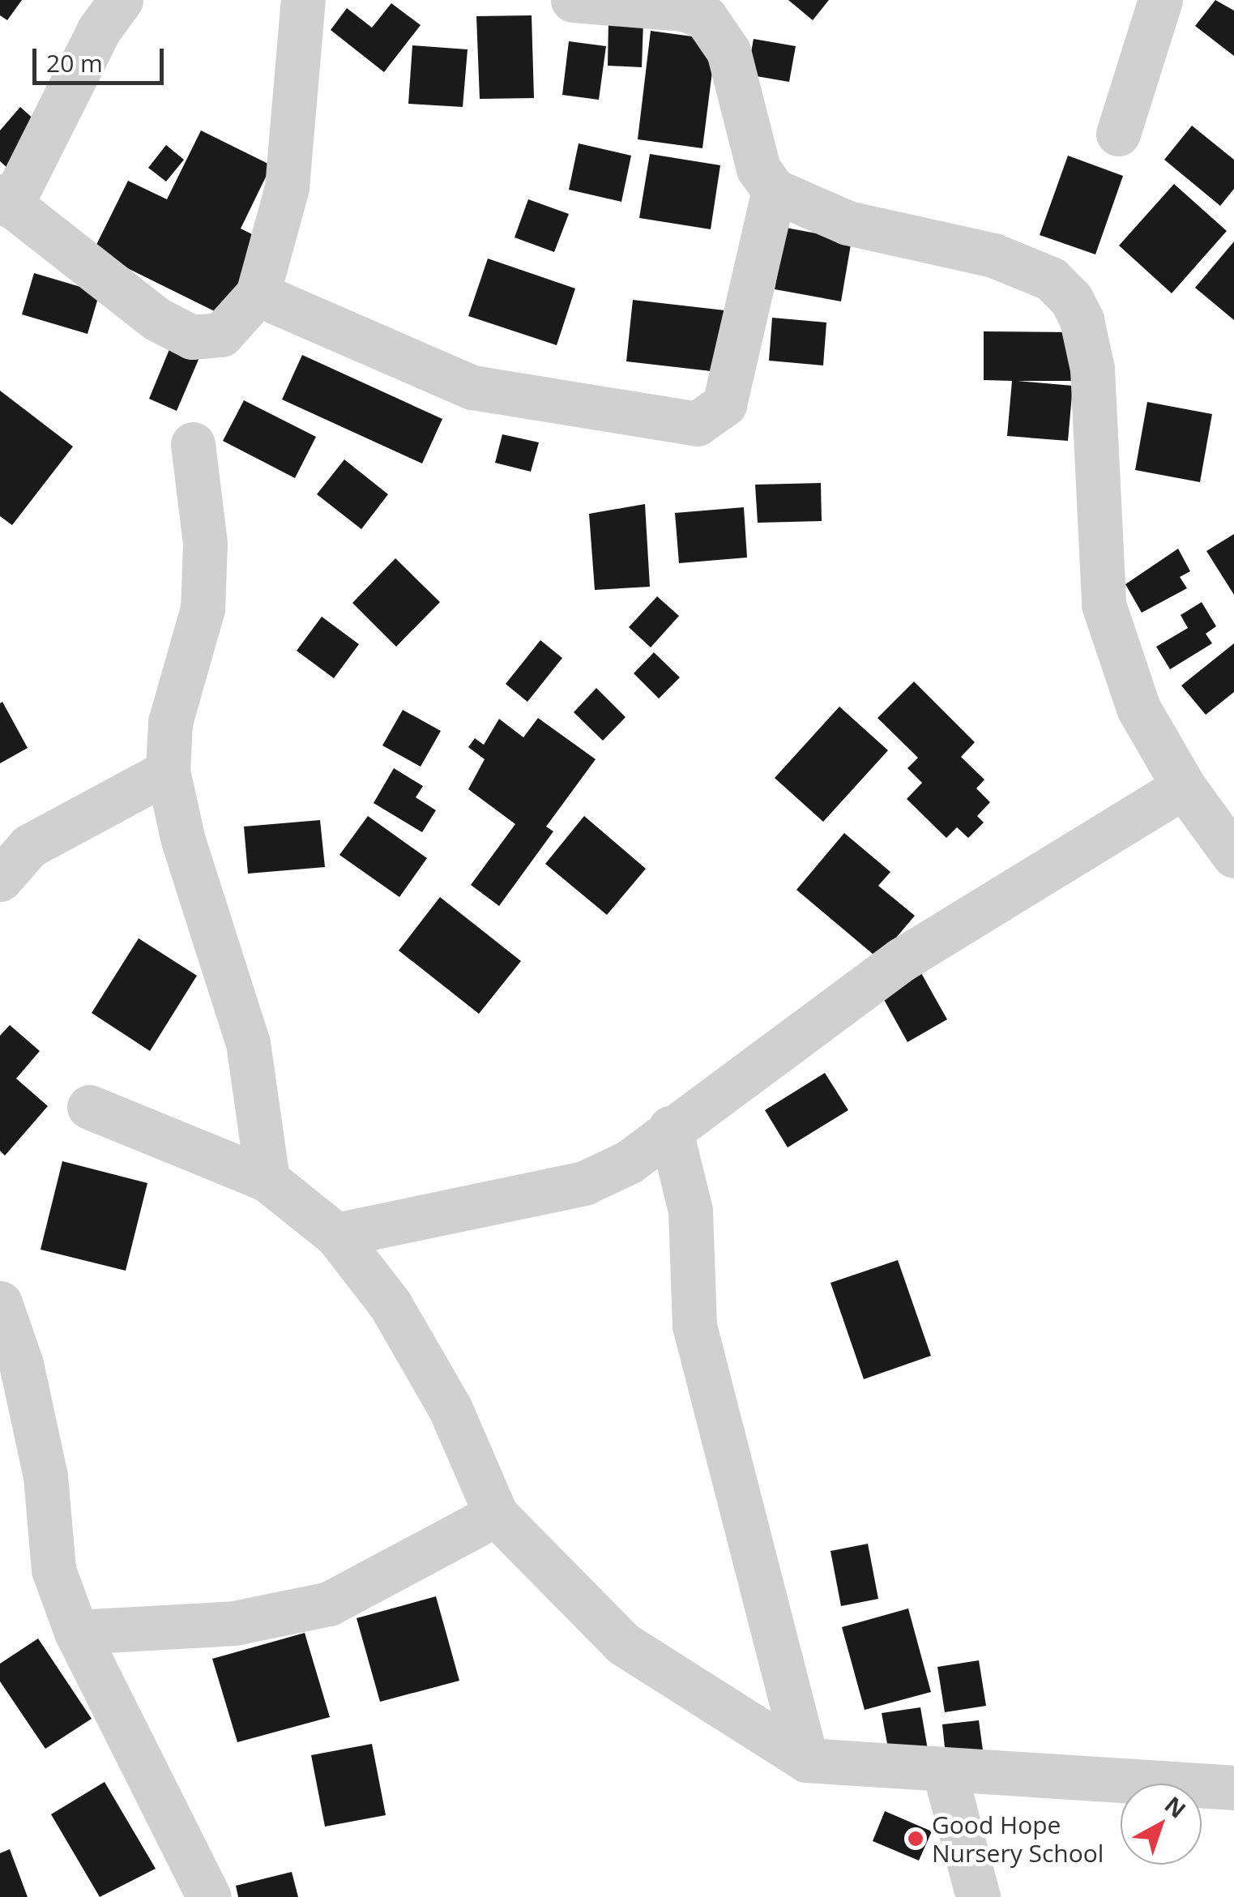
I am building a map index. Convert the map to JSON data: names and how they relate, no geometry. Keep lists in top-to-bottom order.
{
  "places": ["Good Hope Nursery School"],
  "scale_bar": "20 m",
  "north": "top right"
}
